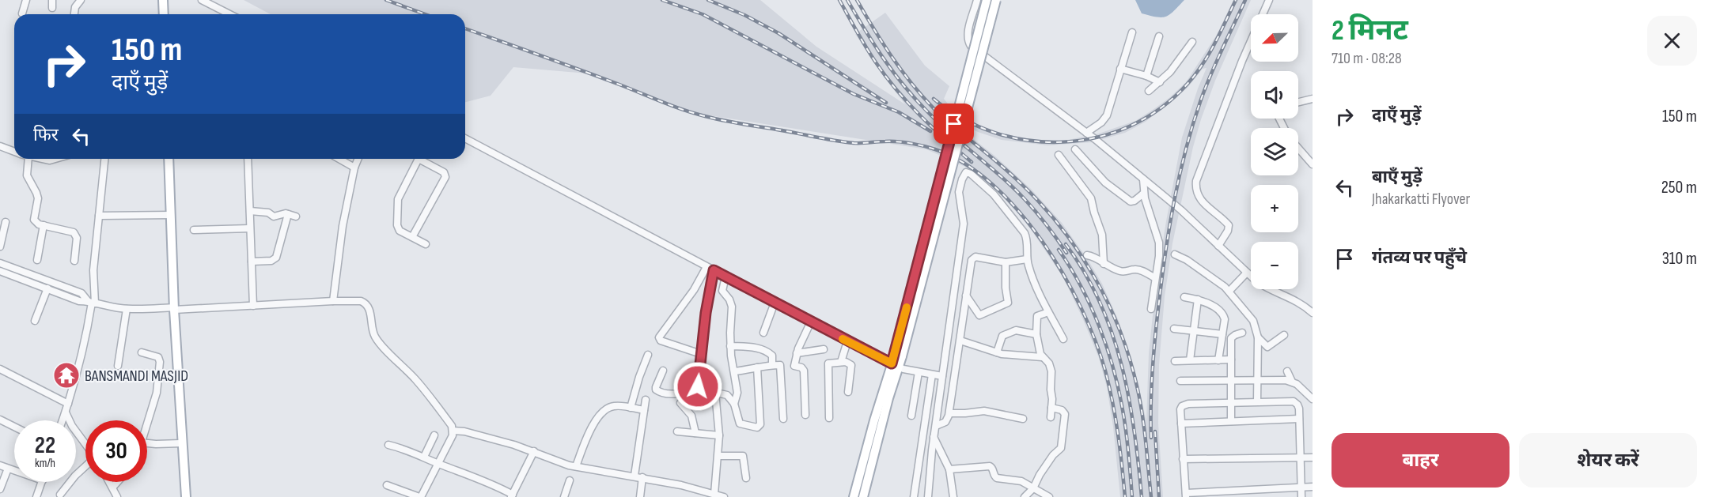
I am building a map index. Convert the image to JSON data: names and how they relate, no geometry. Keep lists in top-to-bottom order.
{
  "places": {
    "temple": ["BANSMANDI MASJID"]
  },
  "north": "bottom left",
  "page": {
    "heading": ["2 मिनट", "710 m · 08:28"],
    "map_buttons": ["+", "−"],
    "turn": ["150 m", "दाएँ मुड़ें"],
    "list": [
      {
        "name": "दाएँ मुड़ें",
        "value": "150 m"
      },
      {
        "name": "बाएँ मुड़ें",
        "note": "Jhakarkatti Flyover",
        "value": "250 m"
      },
      {
        "name": "गंतव्य पर पहुँचे",
        "value": "310 m"
      }
    ],
    "then": "फिर",
    "speed": "22 km/h",
    "limit": "30",
    "buttons": ["बाहर", "शेयर करें"]
  }
}
